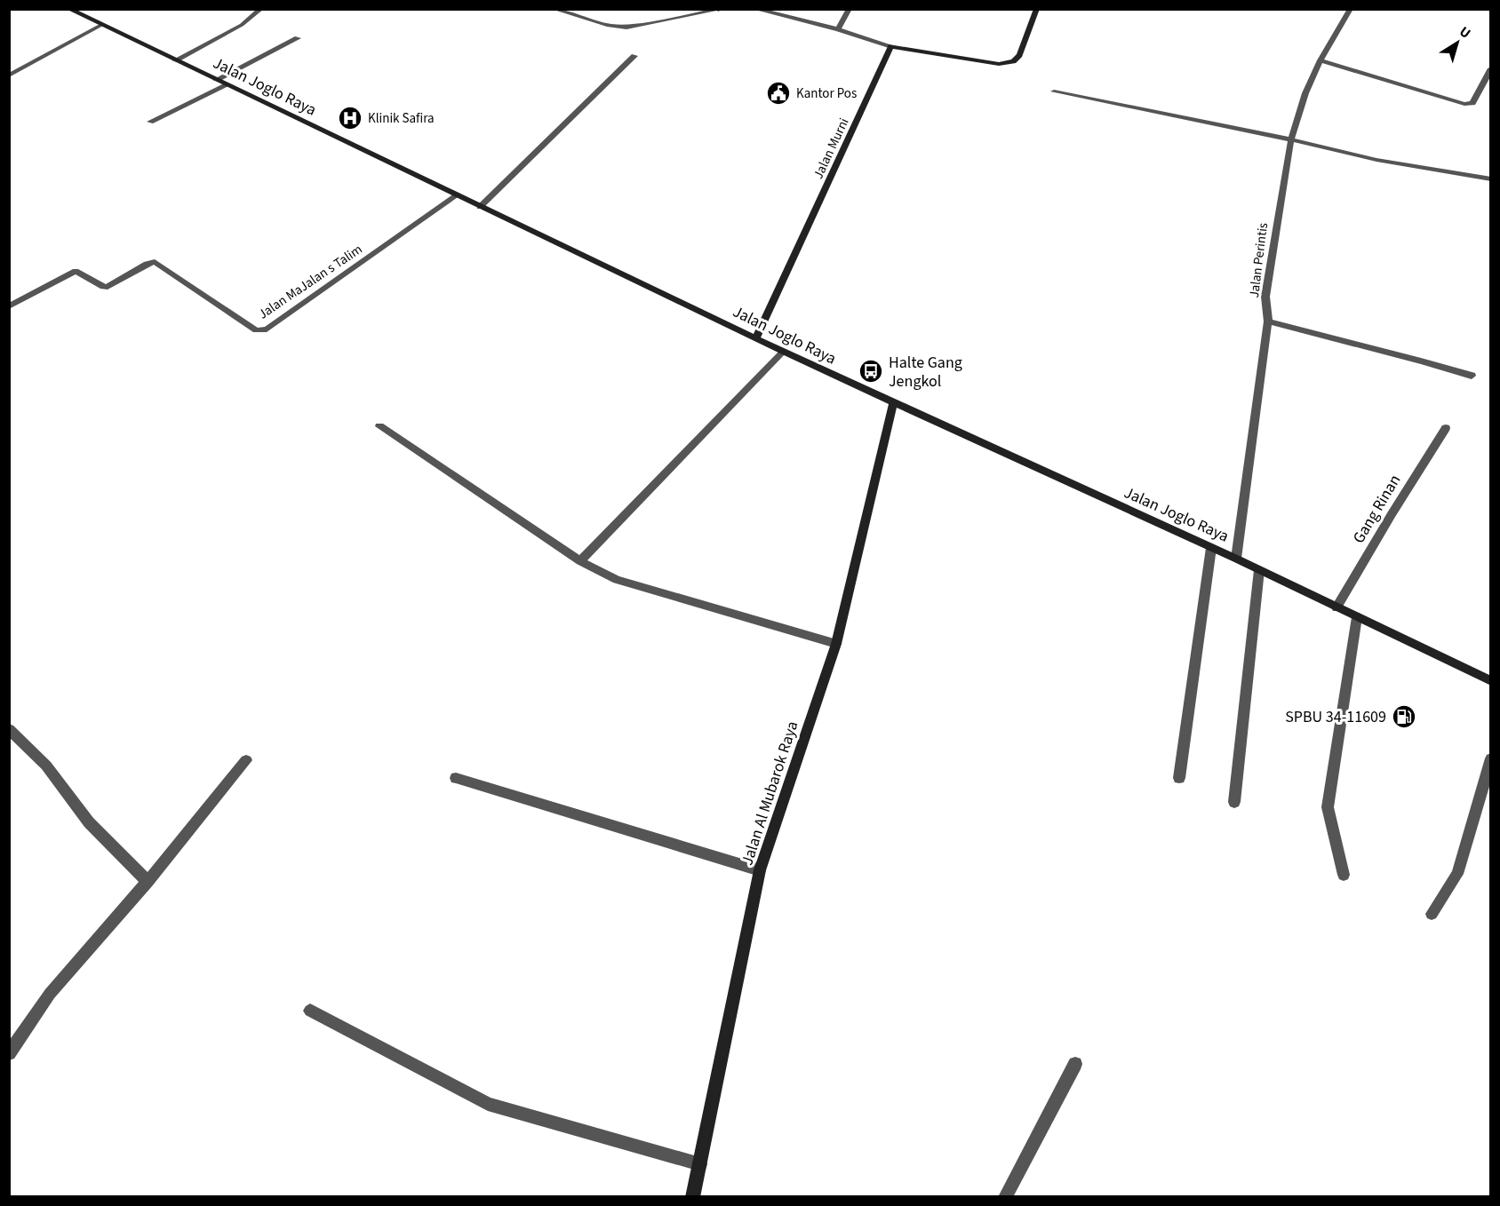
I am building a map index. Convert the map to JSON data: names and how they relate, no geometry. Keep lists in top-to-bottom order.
{
  "streets": {
    "main road": ["Jalan Joglo Raya", "Jalan Murni", "Jalan Al Mubarok Raya"],
    "street": ["Jalan Perintis", "Jalan MaJalan s Talim", "Gang Rinan"]
  },
  "crossings": [
    ["Jalan Joglo Raya", "Jalan Murni"],
    ["Jalan Joglo Raya", "Jalan Perintis"],
    ["Jalan Joglo Raya", "Jalan MaJalan s Talim"],
    ["Jalan Joglo Raya", "Gang Rinan"],
    ["Jalan Joglo Raya", "Jalan Al Mubarok Raya"]
  ],
  "places": {
    "public building": ["Kantor Pos"],
    "hospital": ["Klinik Safira"],
    "bus stop": ["Halte Gang Jengkol"],
    "fuel station": ["SPBU 34-11609"]
  },
  "north": "top right"
}
